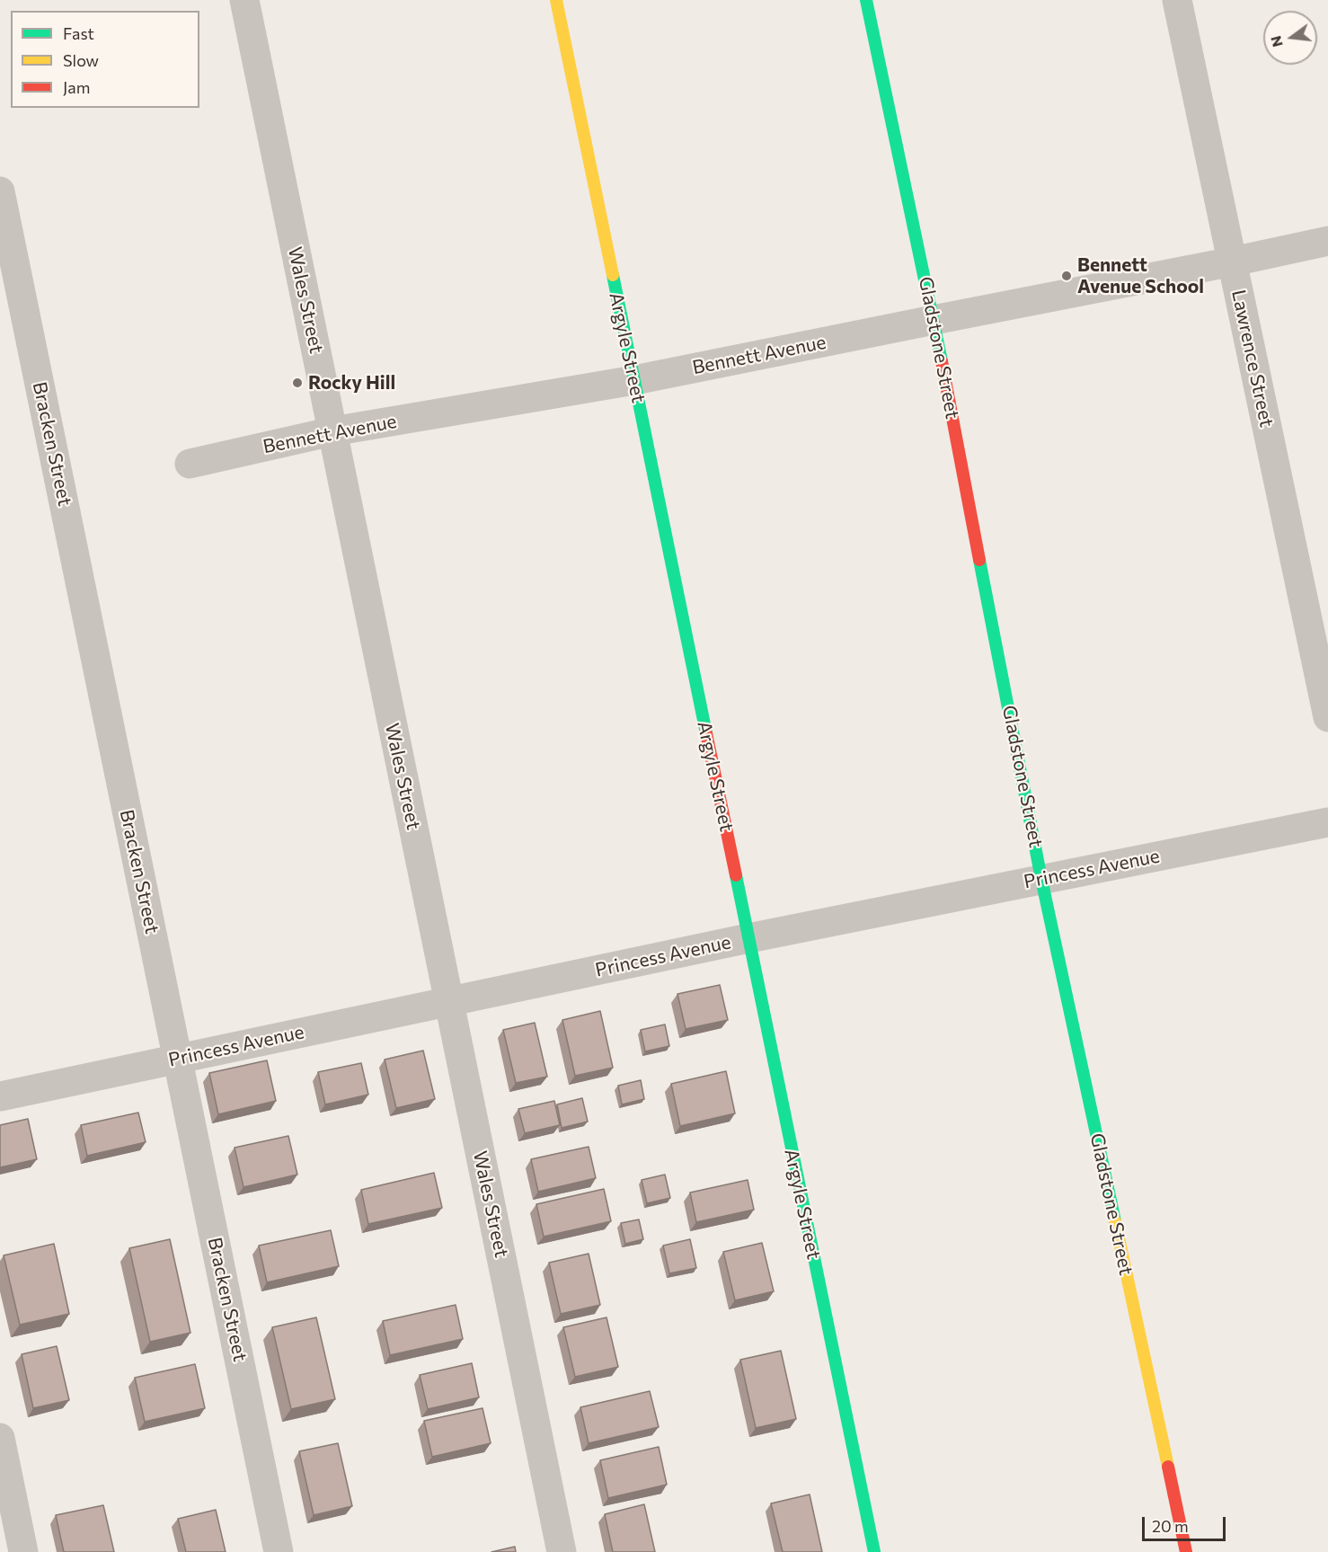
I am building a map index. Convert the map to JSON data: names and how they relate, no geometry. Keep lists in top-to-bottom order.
{
  "streets": {
    "street": [
      "Wales Street",
      "Argyle Street",
      "Gladstone Street",
      "Bennett Avenue",
      "Lawrence Street",
      "Bracken Street",
      "Princess Avenue"
    ]
  },
  "crossings": [
    ["Wales Street", "Bennett Avenue"],
    ["Wales Street", "Princess Avenue"],
    ["Argyle Street", "Bennett Avenue"],
    ["Argyle Street", "Princess Avenue"],
    ["Gladstone Street", "Bennett Avenue"],
    ["Gladstone Street", "Princess Avenue"],
    ["Bennett Avenue", "Lawrence Street"],
    ["Bracken Street", "Princess Avenue"]
  ],
  "places": ["Bennett Avenue School", "Rocky Hill"],
  "legend": ["Fast", "Slow", "Jam"],
  "scale_bar": "20 m",
  "north": "left"
}
